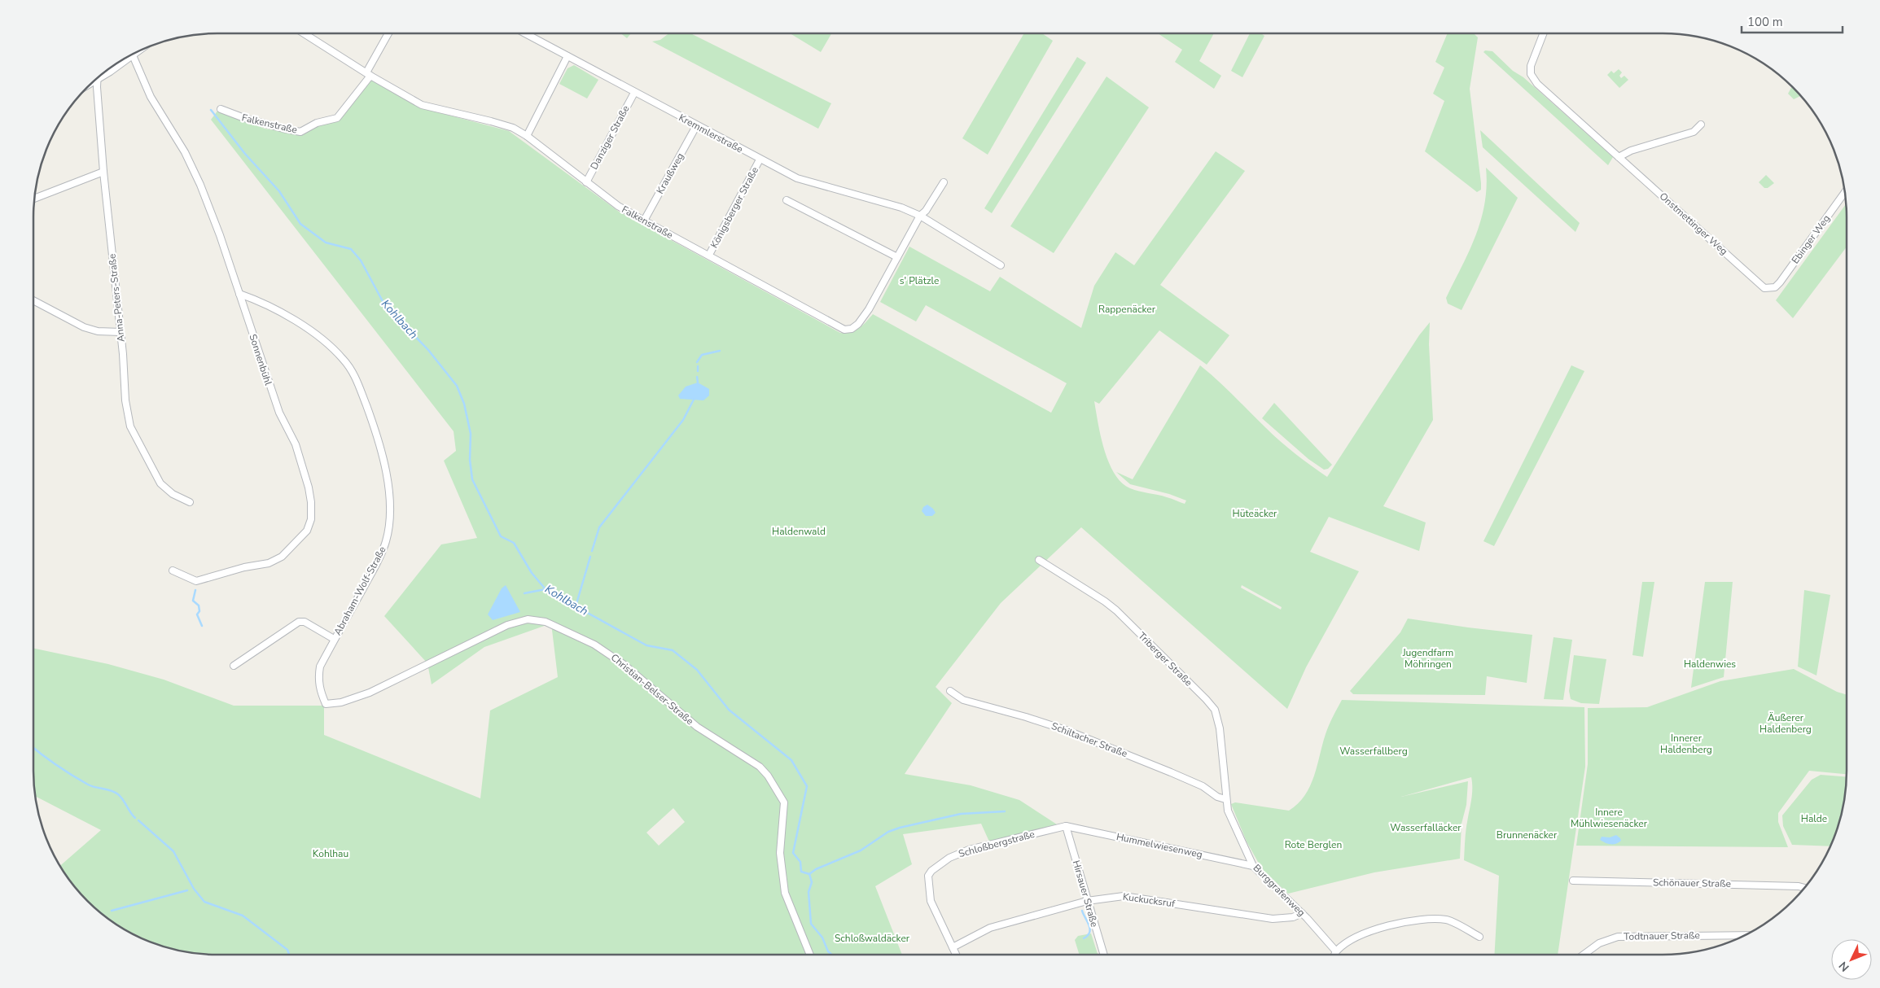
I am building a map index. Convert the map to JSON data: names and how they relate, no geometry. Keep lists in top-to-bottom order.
{
  "streets": {
    "street": [
      "Falkenstraße",
      "Kremmlerstraße",
      "Danziger Straße",
      "Kraußweg",
      "Königsberger Straße",
      "Onstmettinger Weg",
      "Ebinger Weg",
      "Anna-Peters-Straße",
      "Sonnenbühl",
      "Abraham-Wolf-Straße",
      "Triberger Straße",
      "Christian-Belser-Straße",
      "Schiltacher Straße",
      "Schloßbergstraße",
      "Hummelwiesenweg",
      "Schönauer Straße",
      "Burggrafenweg",
      "Hirsauer Straße",
      "Kuckucksruf",
      "Todtnauer Straße"
    ]
  },
  "crossings": [
    ["Falkenstraße", "Danziger Straße"],
    ["Falkenstraße", "Kraußweg"],
    ["Falkenstraße", "Königsberger Straße"],
    ["Kremmlerstraße", "Danziger Straße"],
    ["Kremmlerstraße", "Kraußweg"],
    ["Kremmlerstraße", "Königsberger Straße"],
    ["Onstmettinger Weg", "Ebinger Weg"],
    ["Sonnenbühl", "Abraham-Wolf-Straße"],
    ["Abraham-Wolf-Straße", "Christian-Belser-Straße"],
    ["Triberger Straße", "Schiltacher Straße"],
    ["Triberger Straße", "Burggrafenweg"],
    ["Schiltacher Straße", "Burggrafenweg"],
    ["Schloßbergstraße", "Hummelwiesenweg"],
    ["Schloßbergstraße", "Hirsauer Straße"],
    ["Schloßbergstraße", "Kuckucksruf"],
    ["Hummelwiesenweg", "Burggrafenweg"],
    ["Hummelwiesenweg", "Hirsauer Straße"],
    ["Burggrafenweg", "Kuckucksruf"],
    ["Hirsauer Straße", "Kuckucksruf"]
  ],
  "water": ["Kohlbach"],
  "parks": [
    "s' Plätzle",
    "Rappenäcker",
    "Hüteäcker",
    "Haldenwald",
    "Jugendfarm Möhringen",
    "Haldenwies",
    "Äußerer Haldenberg",
    "Innerer Haldenberg",
    "Wasserfallberg",
    "Innere Mühlwiesenäcker",
    "Halde",
    "Wasserfalläcker",
    "Brunnenäcker",
    "Rote Berglen",
    "Kohlhau",
    "Schloßwaldäcker"
  ],
  "scale_bar": "100 m",
  "north": "bottom left"
}
